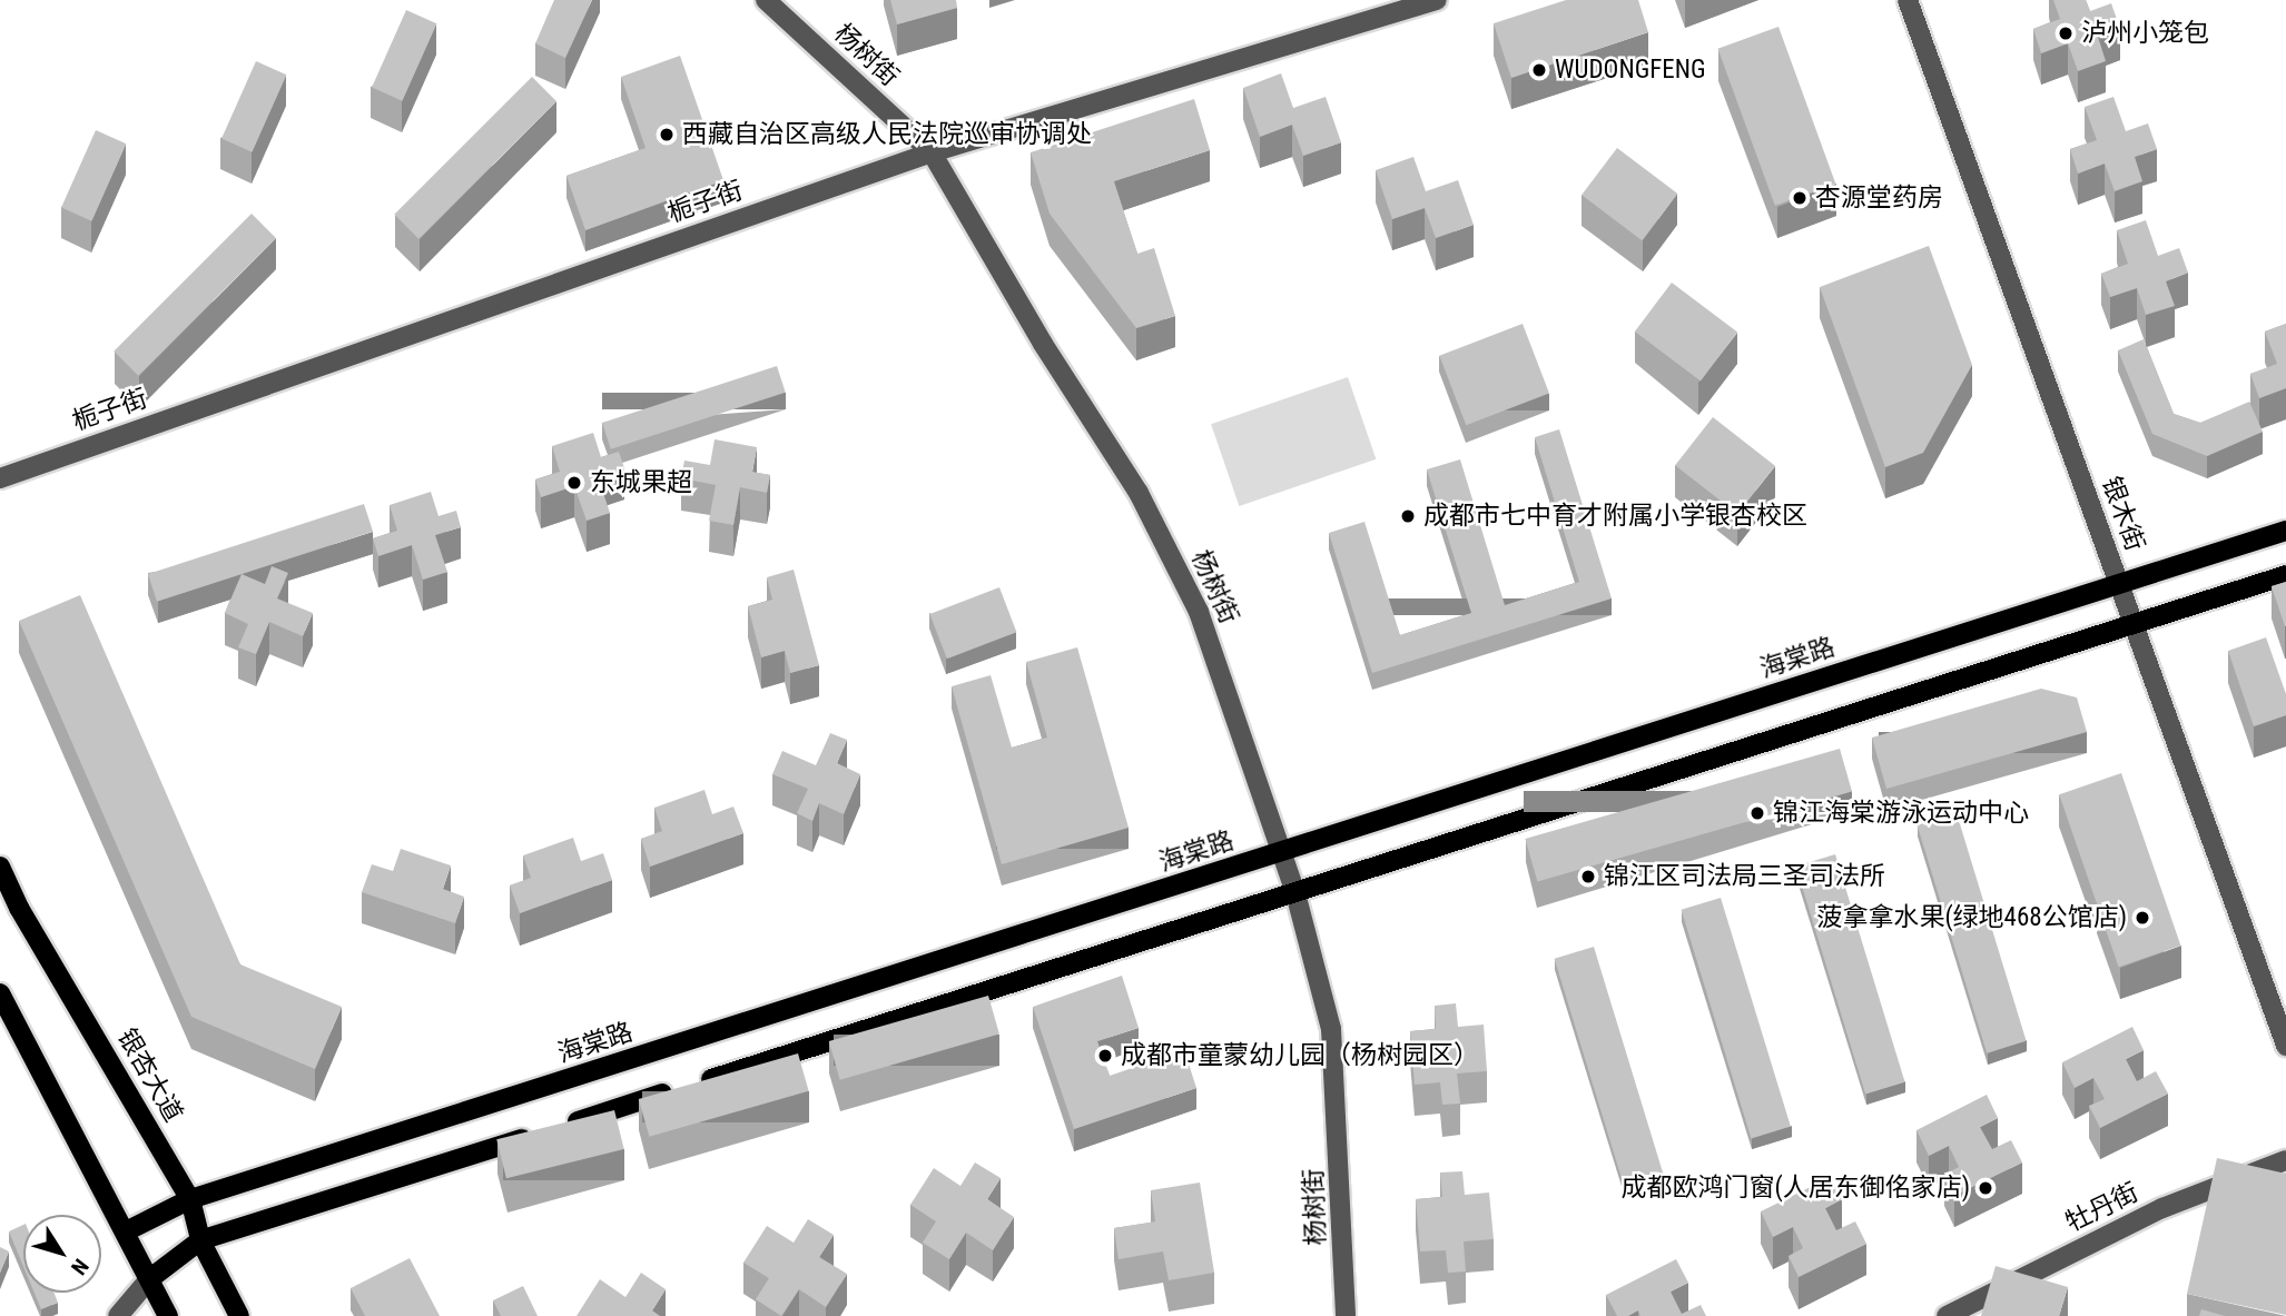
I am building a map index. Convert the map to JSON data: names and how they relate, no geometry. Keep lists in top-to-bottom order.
{
  "streets": {
    "main road": ["海棠路", "银杏大道"],
    "street": [
      "杨树街",
      "栀子街",
      "银木街",
      "牡丹街"
    ]
  },
  "crossings": [
    ["杨树街", "栀子街"],
    ["杨树街", "海棠路"],
    ["银木街", "海棠路"],
    ["海棠路", "银杏大道"]
  ],
  "places": [
    "泸州小笼包",
    "WUDONGFENG",
    "西藏自治区高级人民法院巡审协调处",
    "杏源堂药房",
    "东城果超",
    "成都市七中育才附属小学银杏校区",
    "锦江海棠游泳运动中心",
    "锦江区司法局三圣司法所",
    "菠拿拿水果(绿地468公馆店)",
    "成都市童蒙幼儿园（杨树园区）",
    "成都欧鸿门窗(人居东御佲家店)"
  ],
  "north": "bottom right"
}
